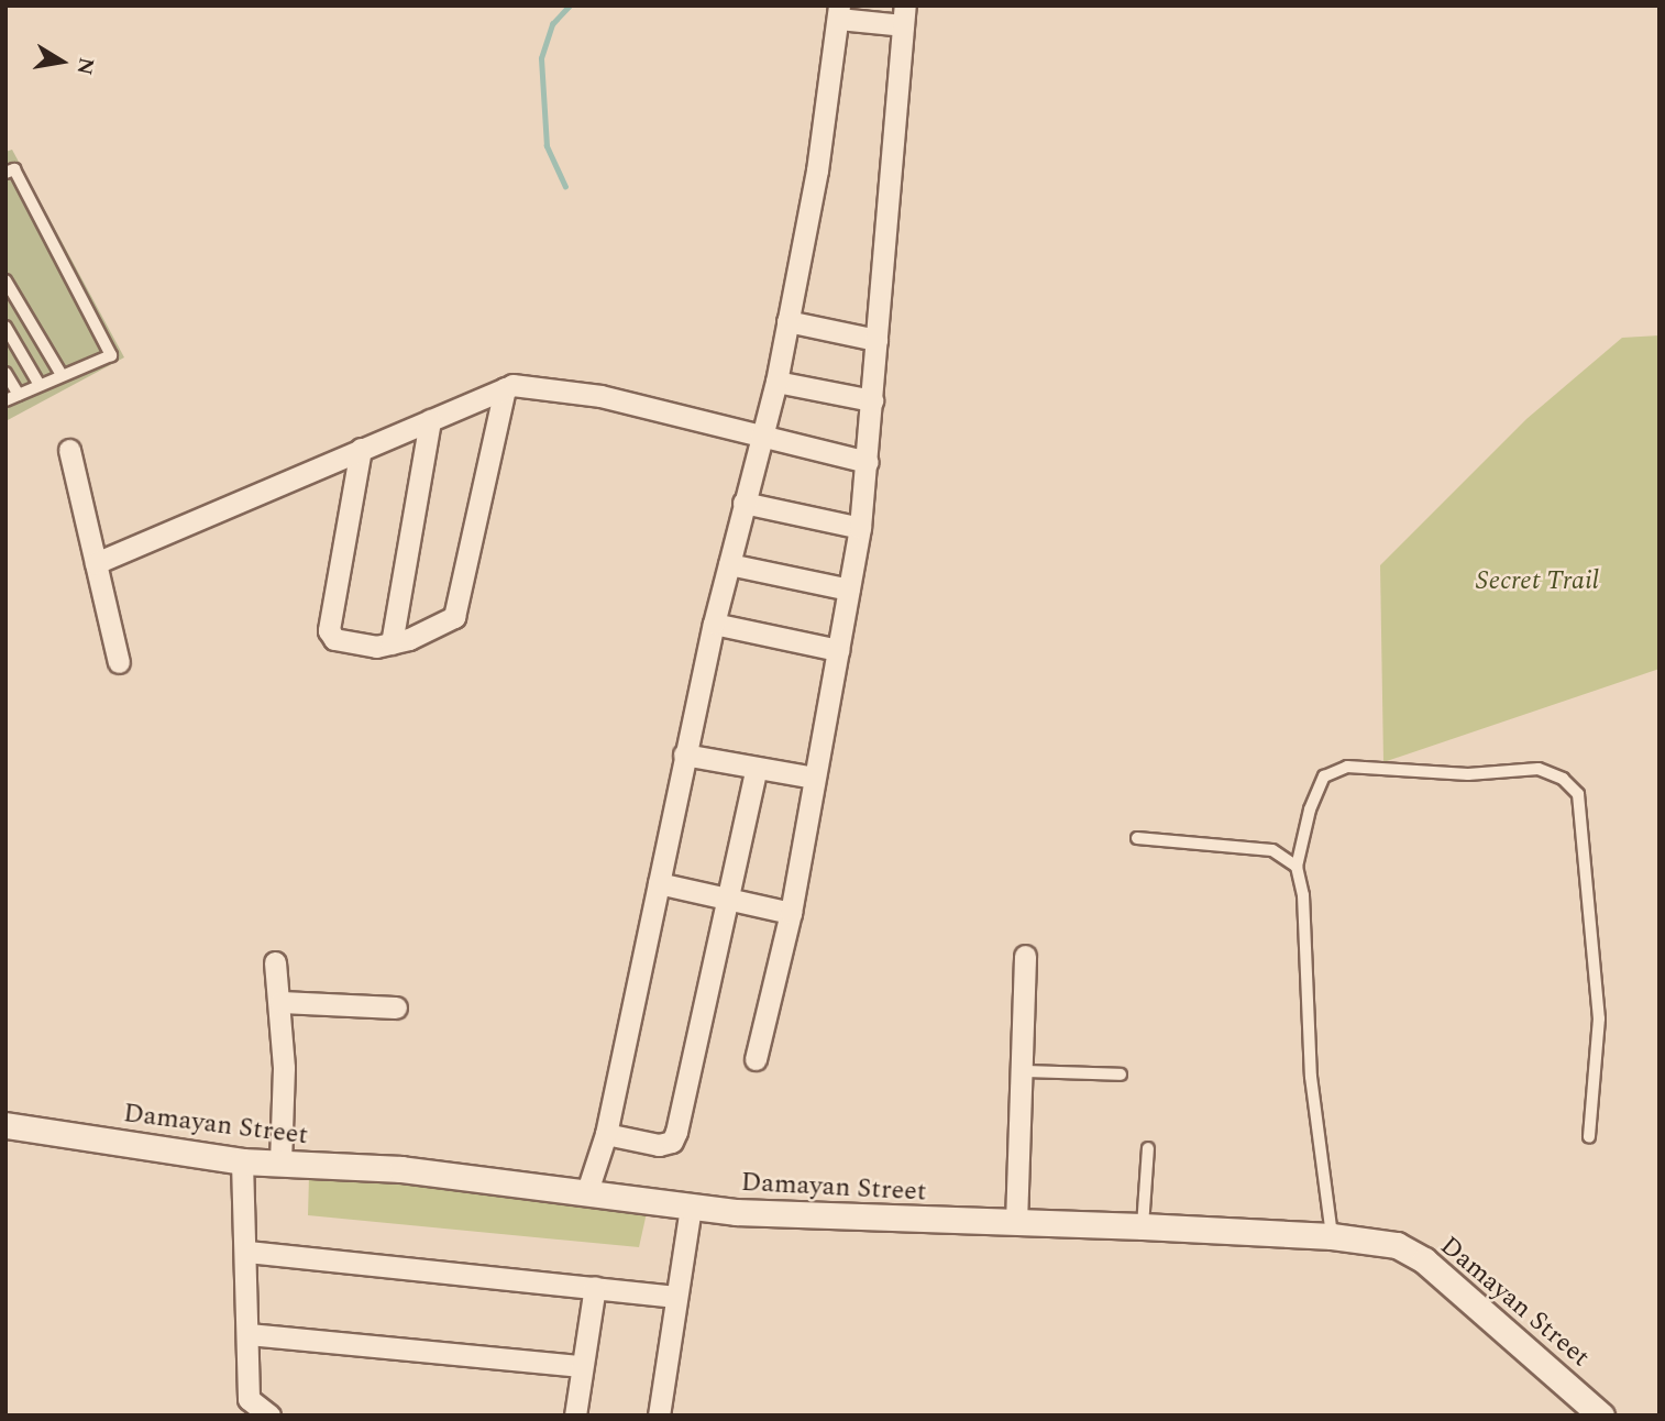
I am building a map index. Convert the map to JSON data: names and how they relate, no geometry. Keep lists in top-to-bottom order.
{
  "streets": {
    "street": ["Damayan Street"]
  },
  "parks": ["Secret Trail"],
  "north": "right"
}
